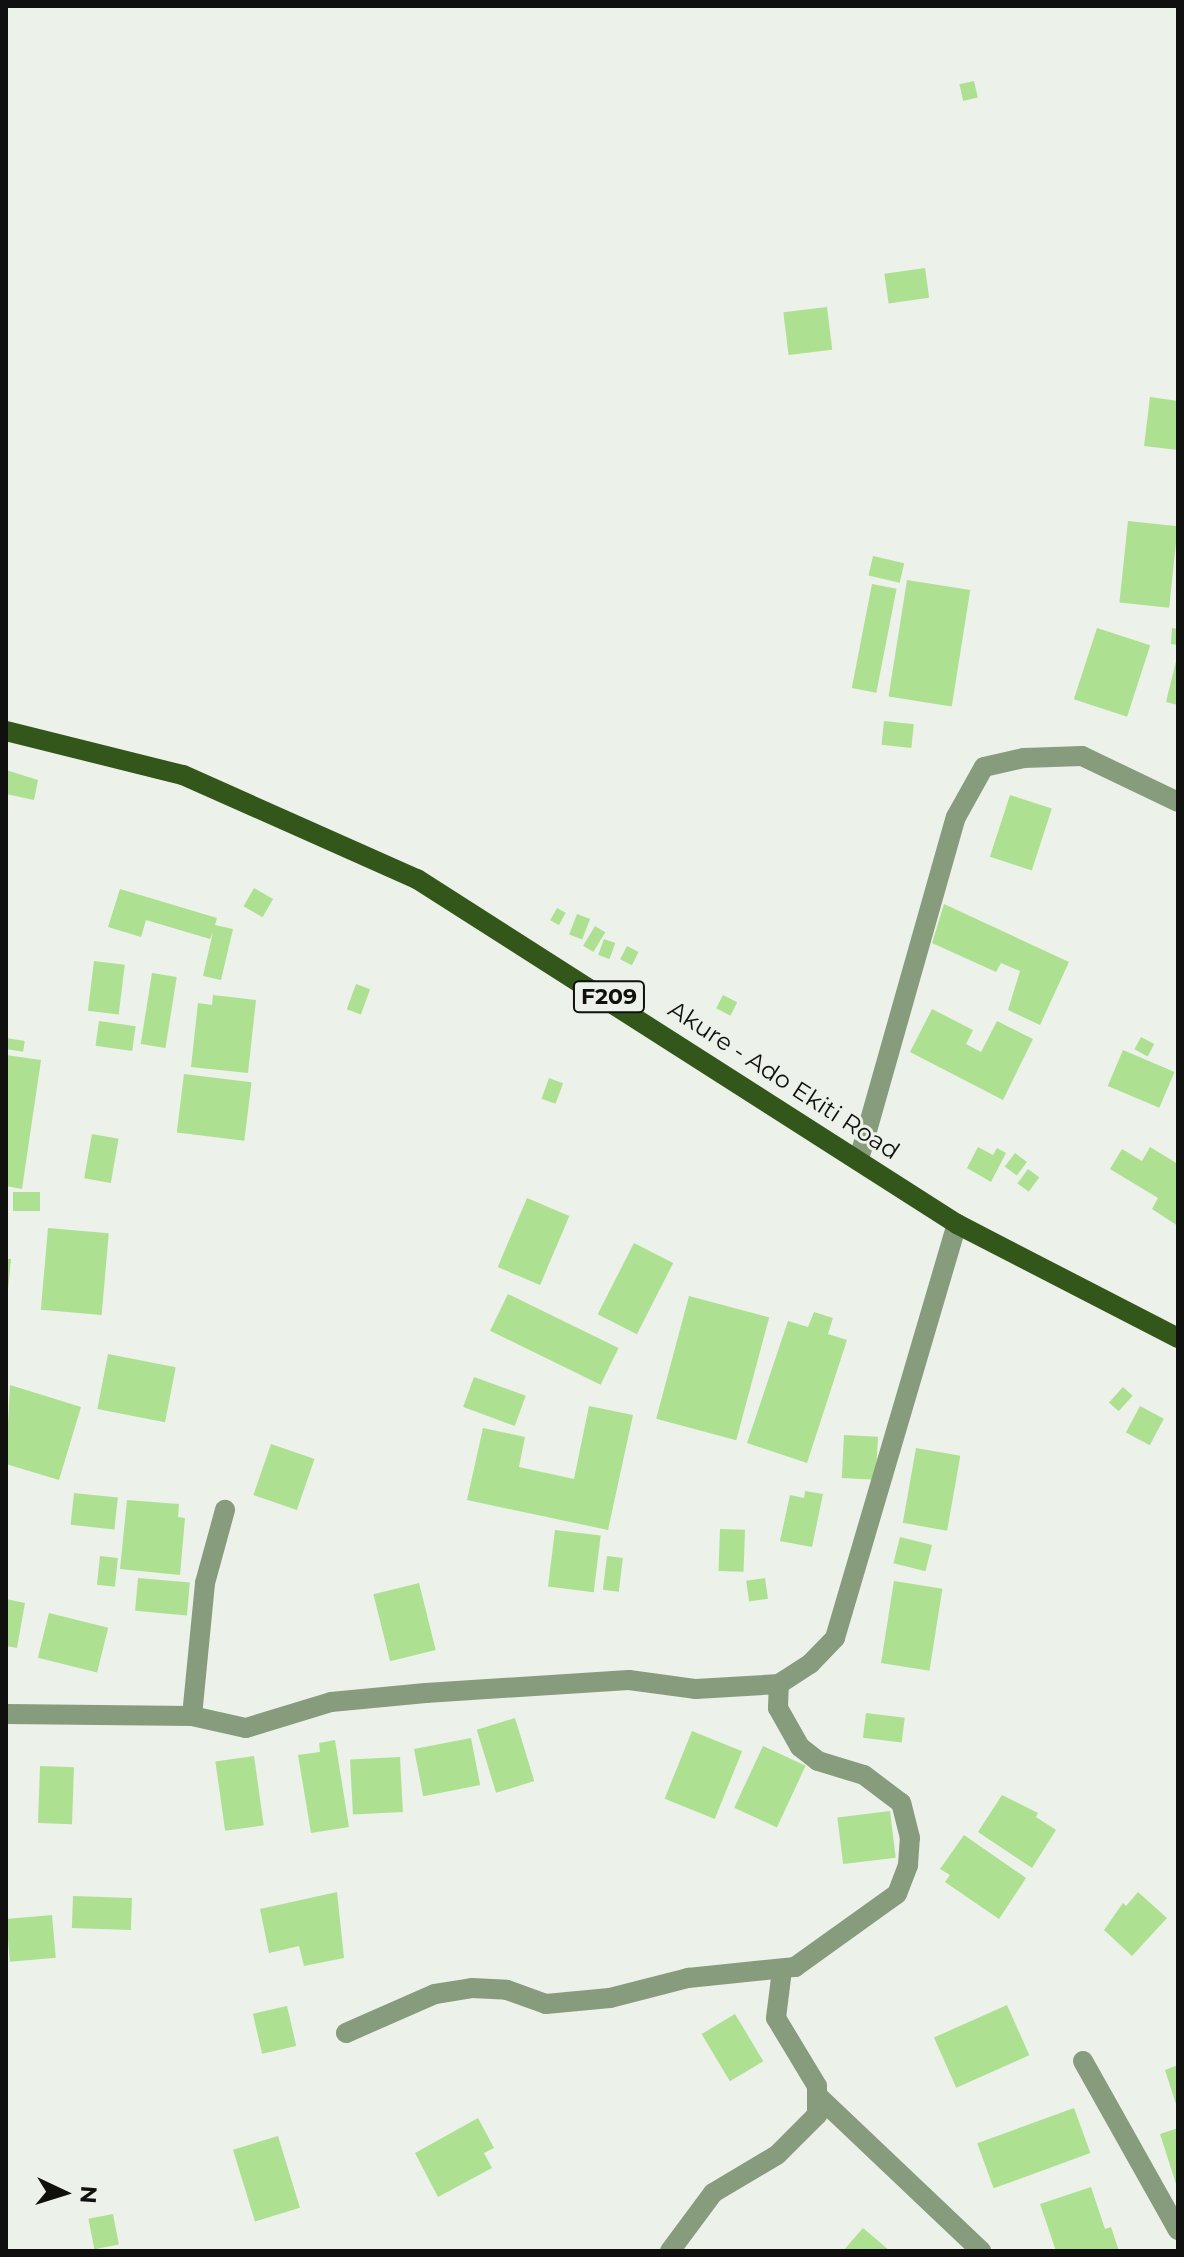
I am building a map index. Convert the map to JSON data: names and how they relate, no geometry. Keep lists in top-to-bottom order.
{
  "streets": {
    "main road": ["F209", "Akure - Ado Ekiti Road"]
  },
  "north": "right"
}
